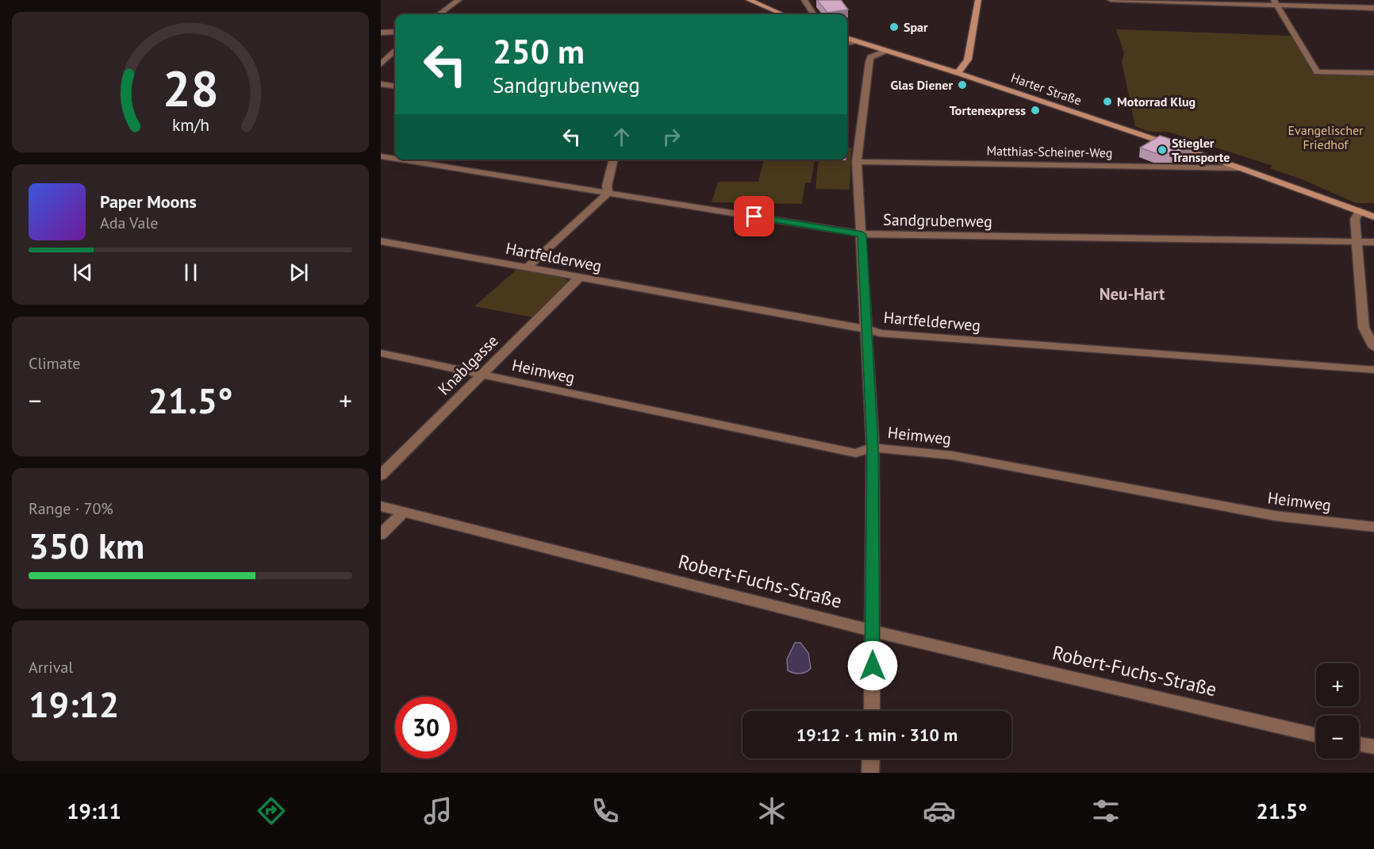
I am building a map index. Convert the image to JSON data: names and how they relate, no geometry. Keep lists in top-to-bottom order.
{
  "streets": {
    "main road": ["Harter Straße"],
    "street": [
      "Matthias-Scheiner-Weg",
      "Sandgrubenweg",
      "Hartfelderweg",
      "Knablgasse",
      "Heimweg",
      "Robert-Fuchs-Straße"
    ]
  },
  "crossings": [
    ["Harter Straße", "Matthias-Scheiner-Weg"],
    ["Hartfelderweg", "Knablgasse"],
    ["Knablgasse", "Heimweg"]
  ],
  "districts": ["Neu-Hart"],
  "parks": ["Evangelischer Friedhof"],
  "places": [
    "Spar",
    "Glas Diener",
    "Motorrad Klug",
    "Tortenexpress",
    "Stiegler Transporte"
  ],
  "page": {
    "turn": ["250 m", "Sandgrubenweg"],
    "song": ["Paper Moons", "Ada Vale"],
    "tile": [
      "Climate",
      ["Range · 70%", "350 km"],
      ["Arrival", "19:12"]
    ],
    "heat": ["−", "21.5°", "+"],
    "map_buttons": ["+", "−"],
    "limit": "30",
    "trip": "19:12 · 1 min · 310 m",
    "tabs": ["19:11", "21.5°"],
    "gauge": ["28", "km/h"]
  }
}
